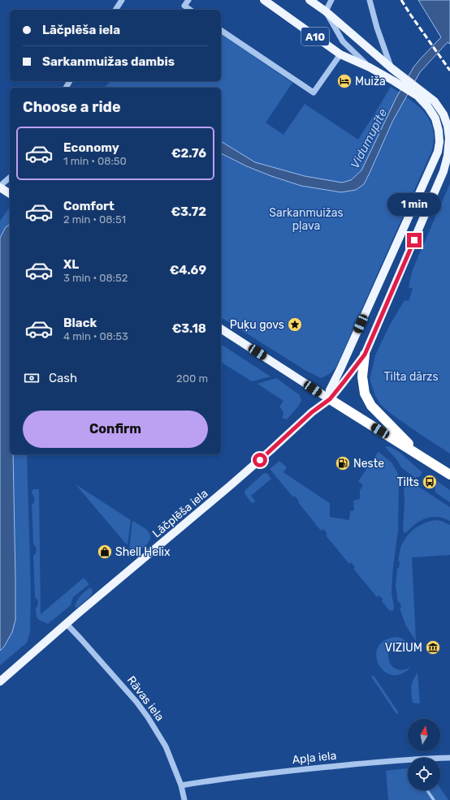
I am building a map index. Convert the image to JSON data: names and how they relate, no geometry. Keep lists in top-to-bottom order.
{
  "streets": {
    "highway": ["A10"],
    "main road": ["Lāčplēša iela"],
    "street": ["Rāvas iela", "Apļa iela"]
  },
  "crossings": [
    ["A10", "Lāčplēša iela"],
    ["Lāčplēša iela", "Rāvas iela"],
    ["Rāvas iela", "Apļa iela"]
  ],
  "water": ["Vidumupīte"],
  "parks": ["Sarkanmuižas pļava", "Tilta dārzs"],
  "places": {
    "hotel": ["Muiža"],
    "place": ["Puķu govs"],
    "fuel station": ["Neste"],
    "bus stop": ["Tilts"],
    "shop": ["Shell Helix"],
    "museum": ["VIZIUM"]
  },
  "north": "top",
  "page": {
    "banner": ["Lāčplēša iela", "Sarkanmuižas dambis"],
    "heading": "Choose a ride",
    "list": [
      {
        "name": "Economy",
        "note": "1 min · 08:50",
        "value": "€2.76"
      },
      {
        "name": "Comfort",
        "note": "2 min · 08:51",
        "value": "€3.72"
      },
      {
        "name": "XL",
        "note": "3 min · 08:52",
        "value": "€4.69"
      },
      {
        "name": "Black",
        "note": "4 min · 08:53",
        "value": "€3.18"
      }
    ],
    "bubble": "1 min",
    "pay": ["Cash", "200 m"],
    "buttons": "Confirm"
  }
}
